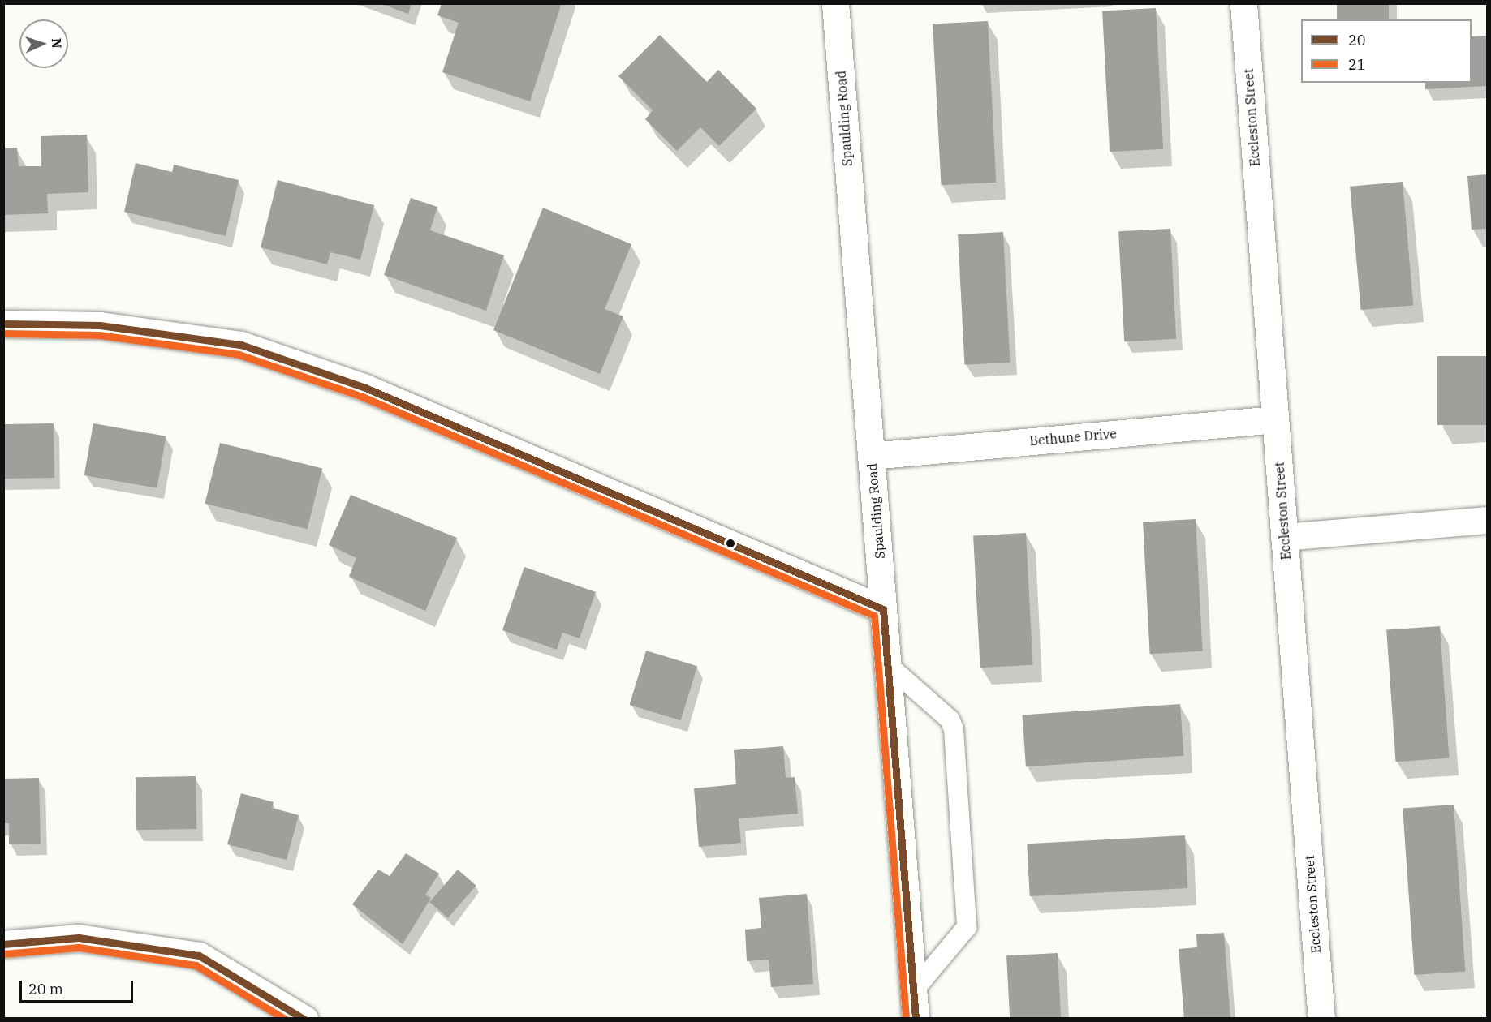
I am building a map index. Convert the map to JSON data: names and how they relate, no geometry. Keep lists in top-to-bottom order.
{
  "streets": {
    "street": ["Eccleston Street", "Spaulding Road", "Bethune Drive"]
  },
  "crossings": [
    ["Eccleston Street", "Bethune Drive"],
    ["Spaulding Road", "Bethune Drive"]
  ],
  "lines": ["transit line 20", "transit line 21"],
  "legend": ["20", "21"],
  "scale_bar": "20 m",
  "north": "right"
}
